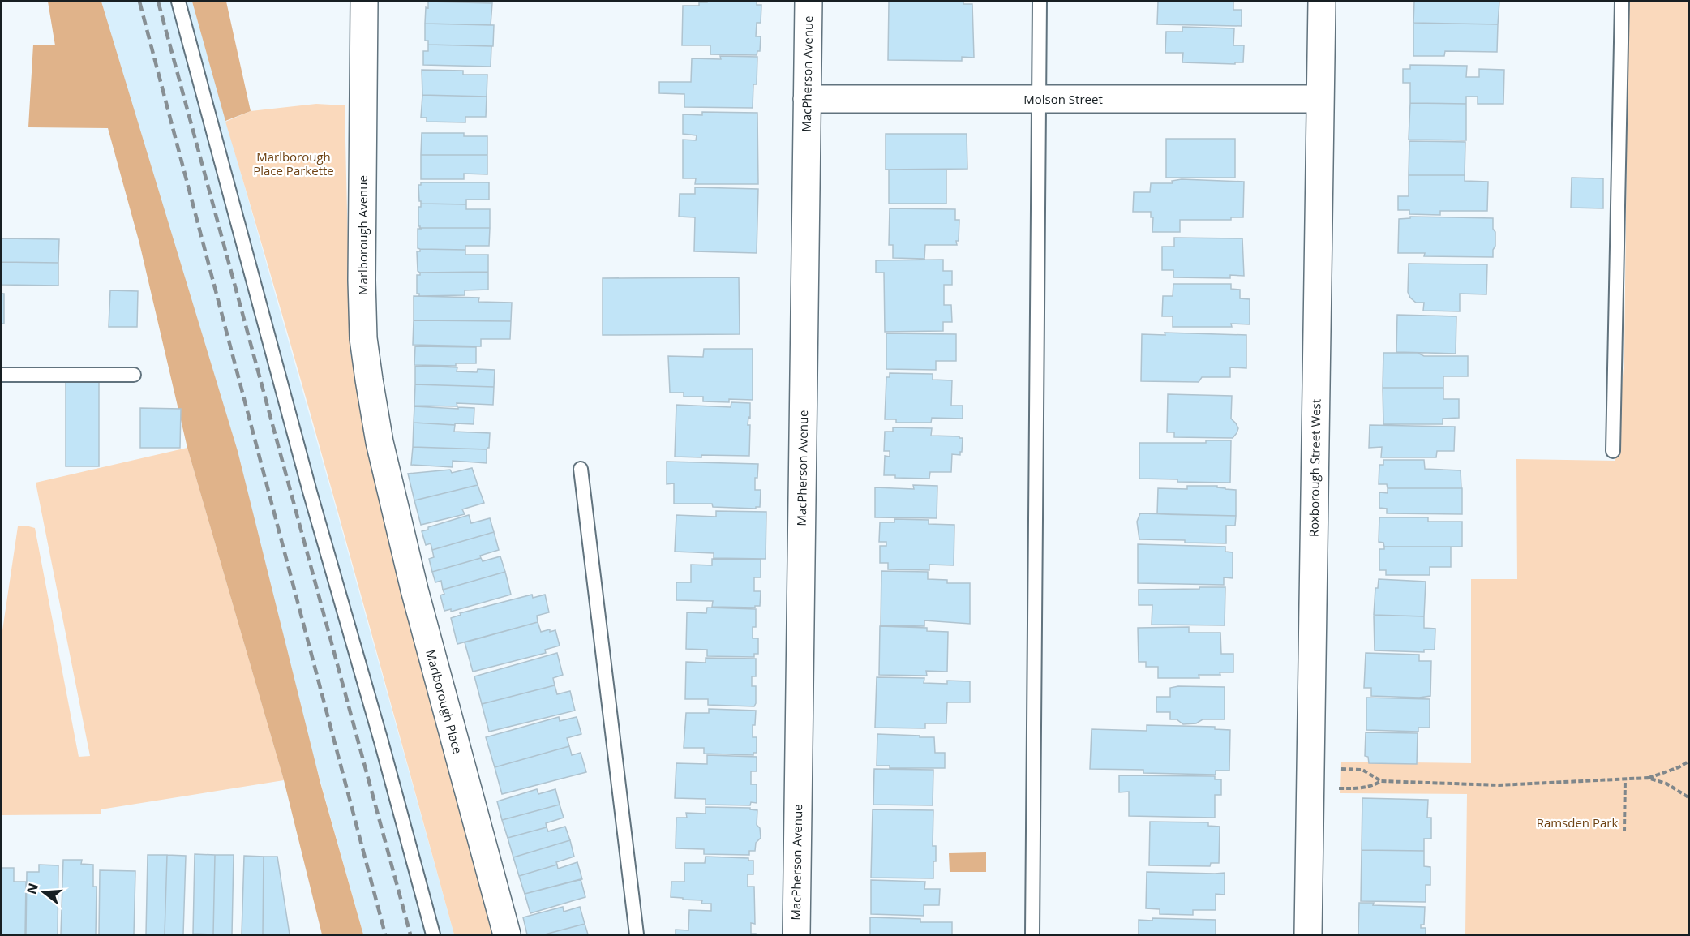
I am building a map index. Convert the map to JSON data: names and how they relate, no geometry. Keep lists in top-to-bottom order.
{
  "streets": {
    "street": [
      "MacPherson Avenue",
      "Molson Street",
      "Marlborough Avenue",
      "Roxborough Street West",
      "Marlborough Place"
    ]
  },
  "crossings": [
    ["MacPherson Avenue", "Molson Street"],
    ["Molson Street", "Roxborough Street West"],
    ["Marlborough Avenue", "Marlborough Place"]
  ],
  "parks": ["Marlborough Place Parkette", "Ramsden Park"],
  "north": "left"
}
